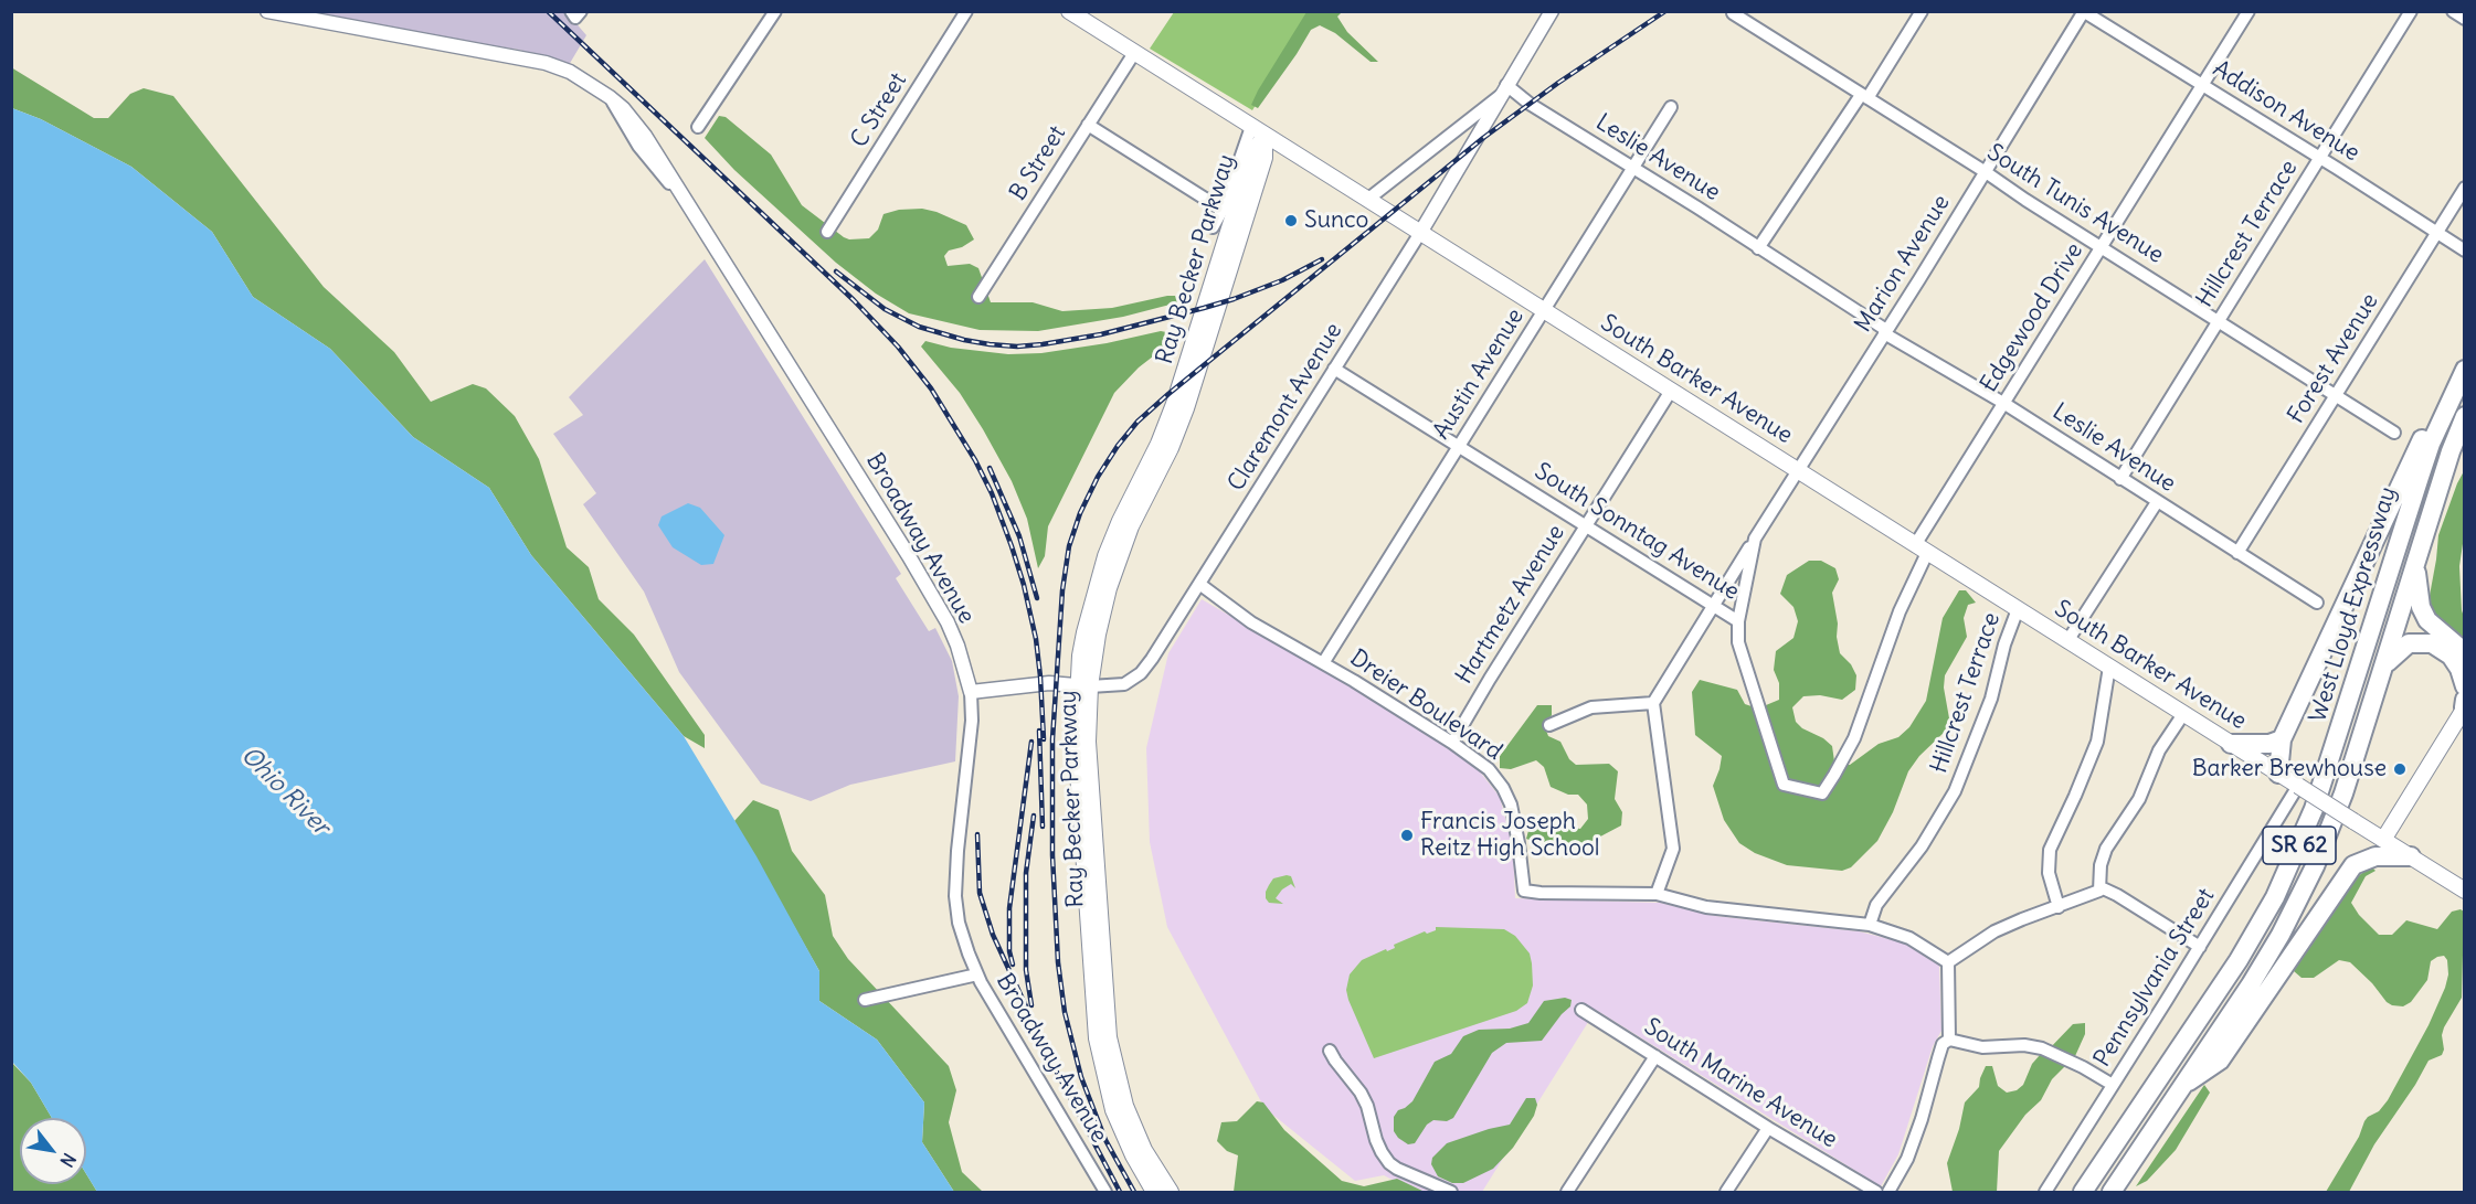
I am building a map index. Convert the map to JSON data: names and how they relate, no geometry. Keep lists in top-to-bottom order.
{
  "streets": {
    "highway": ["West Lloyd Expressway", "SR 62"],
    "main road": ["Ray Becker Parkway", "South Barker Avenue"],
    "street": [
      "C Street",
      "Addison Avenue",
      "Leslie Avenue",
      "B Street",
      "South Tunis Avenue",
      "Hillcrest Terrace",
      "Marion Avenue",
      "Edgewood Drive",
      "Forest Avenue",
      "Austin Avenue",
      "Claremont Avenue",
      "South Sonntag Avenue",
      "Broadway Avenue",
      "Hartmetz Avenue",
      "Dreier Boulevard",
      "Pennsylvania Street",
      "South Marine Avenue"
    ]
  },
  "crossings": [
    ["Addison Avenue", "Hillcrest Terrace"],
    ["Addison Avenue", "Marion Avenue"],
    ["Addison Avenue", "Edgewood Drive"],
    ["Addison Avenue", "Forest Avenue"],
    ["Leslie Avenue", "Hillcrest Terrace"],
    ["Leslie Avenue", "Marion Avenue"],
    ["Leslie Avenue", "Edgewood Drive"],
    ["Leslie Avenue", "Forest Avenue"],
    ["Leslie Avenue", "Austin Avenue"],
    ["Leslie Avenue", "Claremont Avenue"],
    ["B Street", "South Barker Avenue"],
    ["South Tunis Avenue", "Hillcrest Terrace"],
    ["South Tunis Avenue", "Marion Avenue"],
    ["South Tunis Avenue", "Edgewood Drive"],
    ["South Tunis Avenue", "Forest Avenue"],
    ["Hillcrest Terrace", "South Barker Avenue"],
    ["Hillcrest Terrace", "Dreier Boulevard"],
    ["Ray Becker Parkway", "South Barker Avenue"],
    ["Ray Becker Parkway", "Claremont Avenue"],
    ["Marion Avenue", "South Barker Avenue"],
    ["Marion Avenue", "South Sonntag Avenue"],
    ["Edgewood Drive", "South Barker Avenue"],
    ["Edgewood Drive", "South Sonntag Avenue"],
    ["Austin Avenue", "South Barker Avenue"],
    ["Austin Avenue", "South Sonntag Avenue"],
    ["Austin Avenue", "Dreier Boulevard"],
    ["South Barker Avenue", "Claremont Avenue"],
    ["South Barker Avenue", "Hartmetz Avenue"],
    ["South Barker Avenue", "Pennsylvania Street"],
    ["Claremont Avenue", "South Sonntag Avenue"],
    ["Claremont Avenue", "Broadway Avenue"],
    ["Claremont Avenue", "Dreier Boulevard"],
    ["South Sonntag Avenue", "Hartmetz Avenue"],
    ["Hartmetz Avenue", "Dreier Boulevard"]
  ],
  "water": ["Ohio River"],
  "places": ["Sunco", "Barker Brewhouse", "Francis Joseph Reitz High School"],
  "north": "bottom right"
}
